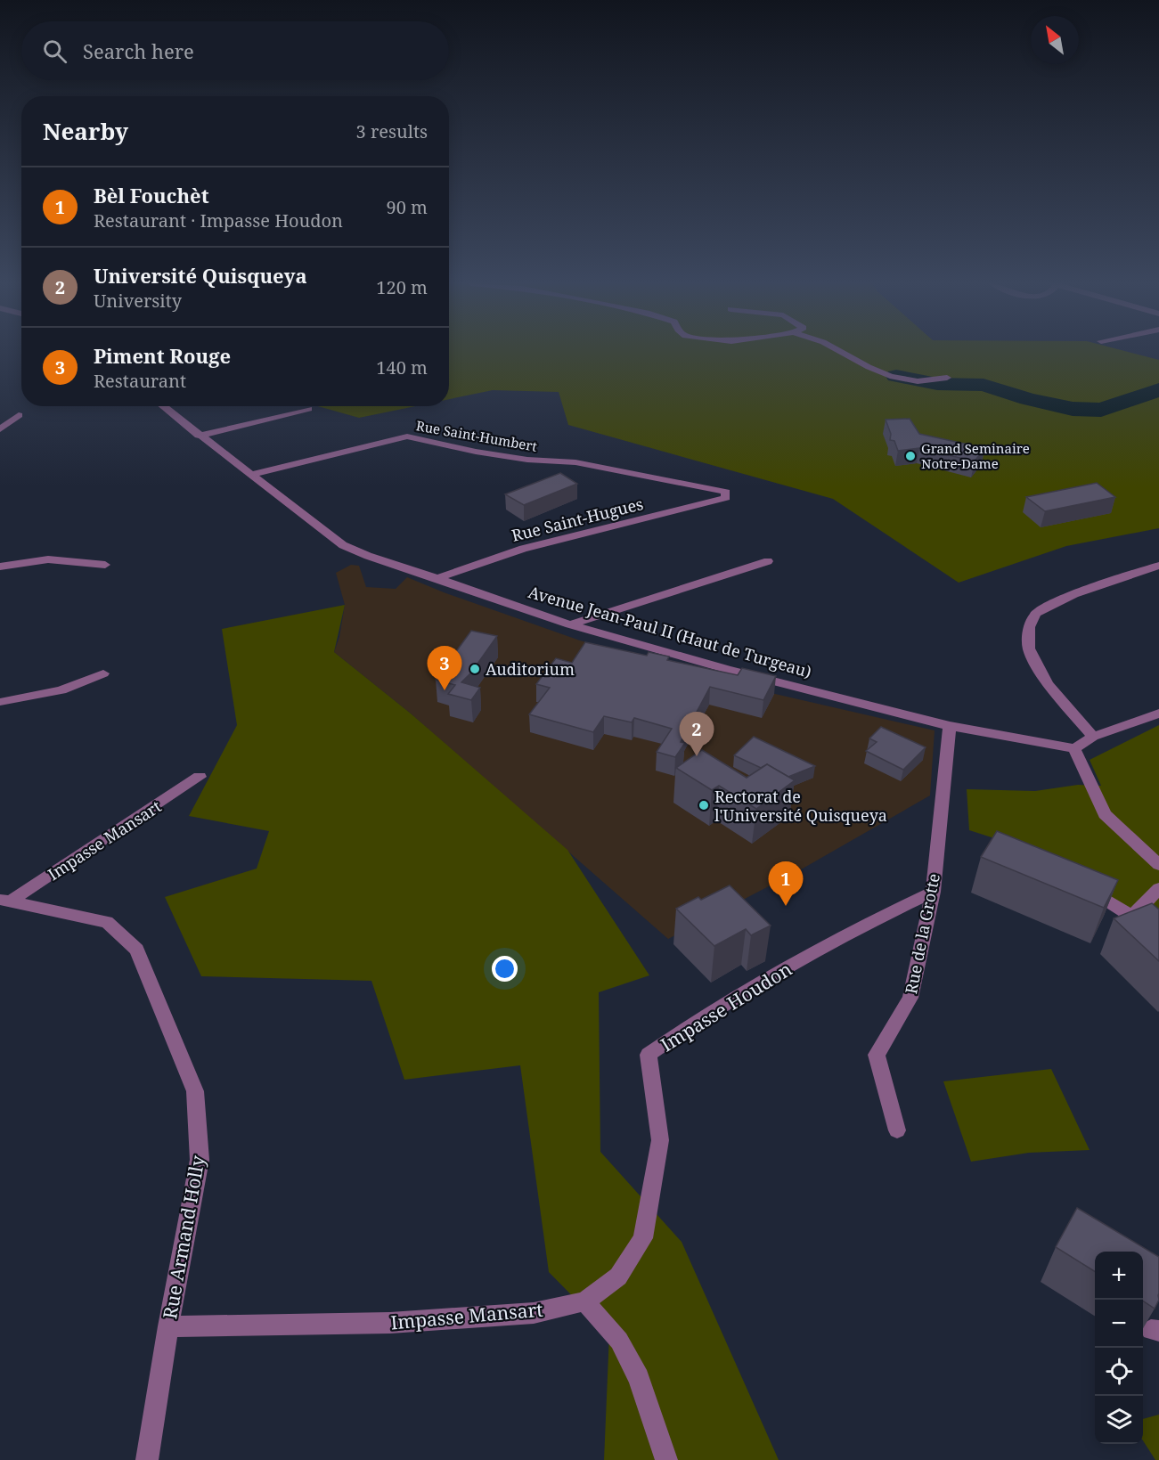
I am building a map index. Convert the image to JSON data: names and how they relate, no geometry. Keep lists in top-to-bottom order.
{
  "streets": {
    "street": [
      "Rue Saint-Humbert",
      "Rue Saint-Hugues",
      "Avenue Jean-Paul II (Haut de Turgeau)",
      "Impasse Mansart",
      "Rue de la Grotte",
      "Impasse Houdon",
      "Rue Armand Holly"
    ]
  },
  "crossings": [
    ["Rue Saint-Humbert", "Rue Saint-Hugues"],
    ["Rue Saint-Humbert", "Avenue Jean-Paul II (Haut de Turgeau)"],
    ["Rue Saint-Hugues", "Avenue Jean-Paul II (Haut de Turgeau)"],
    ["Avenue Jean-Paul II (Haut de Turgeau)", "Rue de la Grotte"],
    ["Impasse Mansart", "Impasse Houdon"],
    ["Impasse Mansart", "Rue Armand Holly"],
    ["Rue de la Grotte", "Impasse Houdon"]
  ],
  "places": ["Grand Seminaire Notre-Dame", "Auditorium", "Rectorat de l'Université Quisqueya"],
  "north": "top left",
  "page": {
    "search": "Search here",
    "heading": ["Nearby", "3 results"],
    "list": [
      {
        "mark": "1",
        "name": "Bèl Fouchèt",
        "note": "Restaurant · Impasse Houdon",
        "value": "90 m"
      },
      {
        "mark": "2",
        "name": "Université Quisqueya",
        "note": "University",
        "value": "120 m"
      },
      {
        "mark": "3",
        "name": "Piment Rouge",
        "note": "Restaurant",
        "value": "140 m"
      }
    ],
    "pins": ["3", "2", "1"],
    "map_buttons": ["+", "−"]
  }
}
